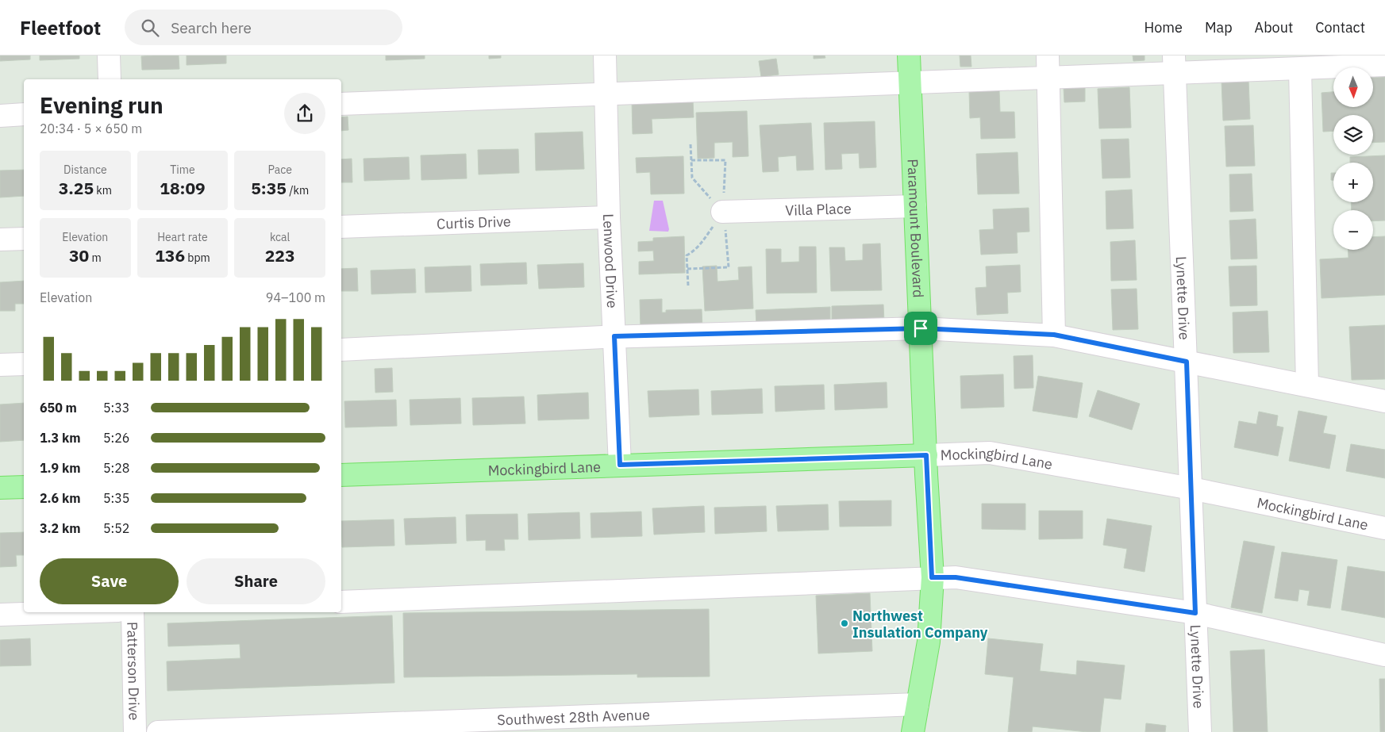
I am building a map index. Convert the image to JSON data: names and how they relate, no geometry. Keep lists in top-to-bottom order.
{
  "streets": {
    "main road": ["Paramount Boulevard", "Mockingbird Lane"],
    "street": [
      "Villa Place",
      "Curtis Drive",
      "Lenwood Drive",
      "Lynette Drive",
      "Patterson Drive",
      "Southwest 28th Avenue"
    ]
  },
  "crossings": [
    ["Villa Place", "Paramount Boulevard"],
    ["Curtis Drive", "Lenwood Drive"],
    ["Paramount Boulevard", "Mockingbird Lane"],
    ["Paramount Boulevard", "Southwest 28th Avenue"],
    ["Lenwood Drive", "Mockingbird Lane"],
    ["Lynette Drive", "Mockingbird Lane"]
  ],
  "places": ["Northwest Insulation Company"],
  "north": "bottom",
  "page": {
    "header": "Fleetfoot",
    "search": "Search here",
    "nav": [
      "Home",
      "Map",
      "About",
      "Contact"
    ],
    "map_buttons": ["+", "−"],
    "heading": ["Evening run", "20:34 · 5 × 650 m"],
    "stats": [
      ["Distance", "3.25 km"],
      ["Time", "18:09"],
      ["Pace", "5:35 /km"],
      ["Elevation", "30 m"],
      ["Heart rate", "136 bpm"],
      ["kcal", "223"]
    ],
    "chart": ["Elevation", "94–100 m"],
    "list": [
      {
        "name": "650 m",
        "note": "5:33"
      },
      {
        "name": "1.3 km",
        "note": "5:26"
      },
      {
        "name": "1.9 km",
        "note": "5:28"
      },
      {
        "name": "2.6 km",
        "note": "5:35"
      },
      {
        "name": "3.2 km",
        "note": "5:52"
      }
    ],
    "buttons": ["Save", "Share"]
  }
}
